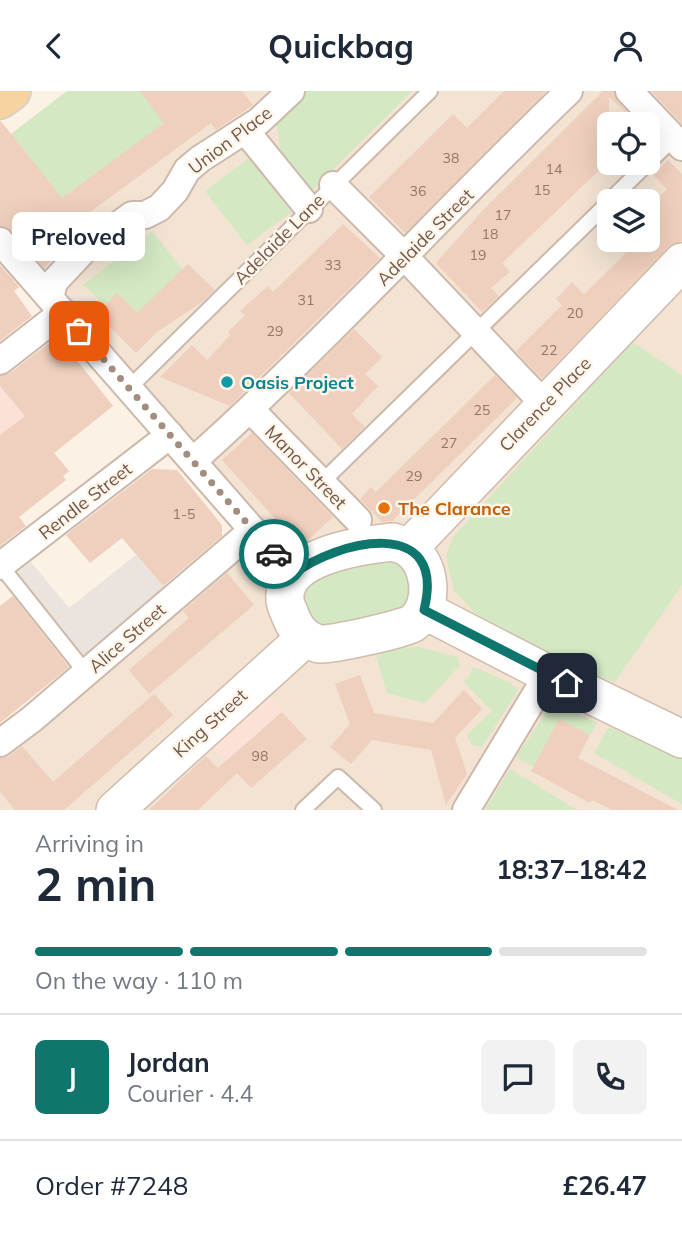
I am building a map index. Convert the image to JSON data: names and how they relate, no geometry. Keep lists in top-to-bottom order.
{
  "streets": {
    "street": [
      "Union Place",
      "Adelaide Street",
      "Clarence Place",
      "Manor Street",
      "Rendle Street",
      "Alice Street",
      "King Street"
    ],
    "lane": ["Adelaide Lane"]
  },
  "crossings": [
    ["Adelaide Street", "Manor Street"],
    ["Clarence Place", "King Street"]
  ],
  "places": ["Preloved", "Oasis Project", "The Clarance"],
  "house_numbers": [
    "38",
    "14",
    "15",
    "36",
    "17",
    "18",
    "19",
    "33",
    "31",
    "20",
    "29",
    "22",
    "25",
    "27",
    "29",
    "1-5",
    "98"
  ],
  "page": {
    "header": "Quickbag",
    "bubble": "Preloved",
    "heading": ["2 min", "Arriving in", "18:37–18:42"],
    "panel": [
      "Jordan",
      "Courier · 4.4",
      "Order #7248",
      "£26.47"
    ],
    "bar": "On the way · 110 m",
    "round": "J"
  }
}
